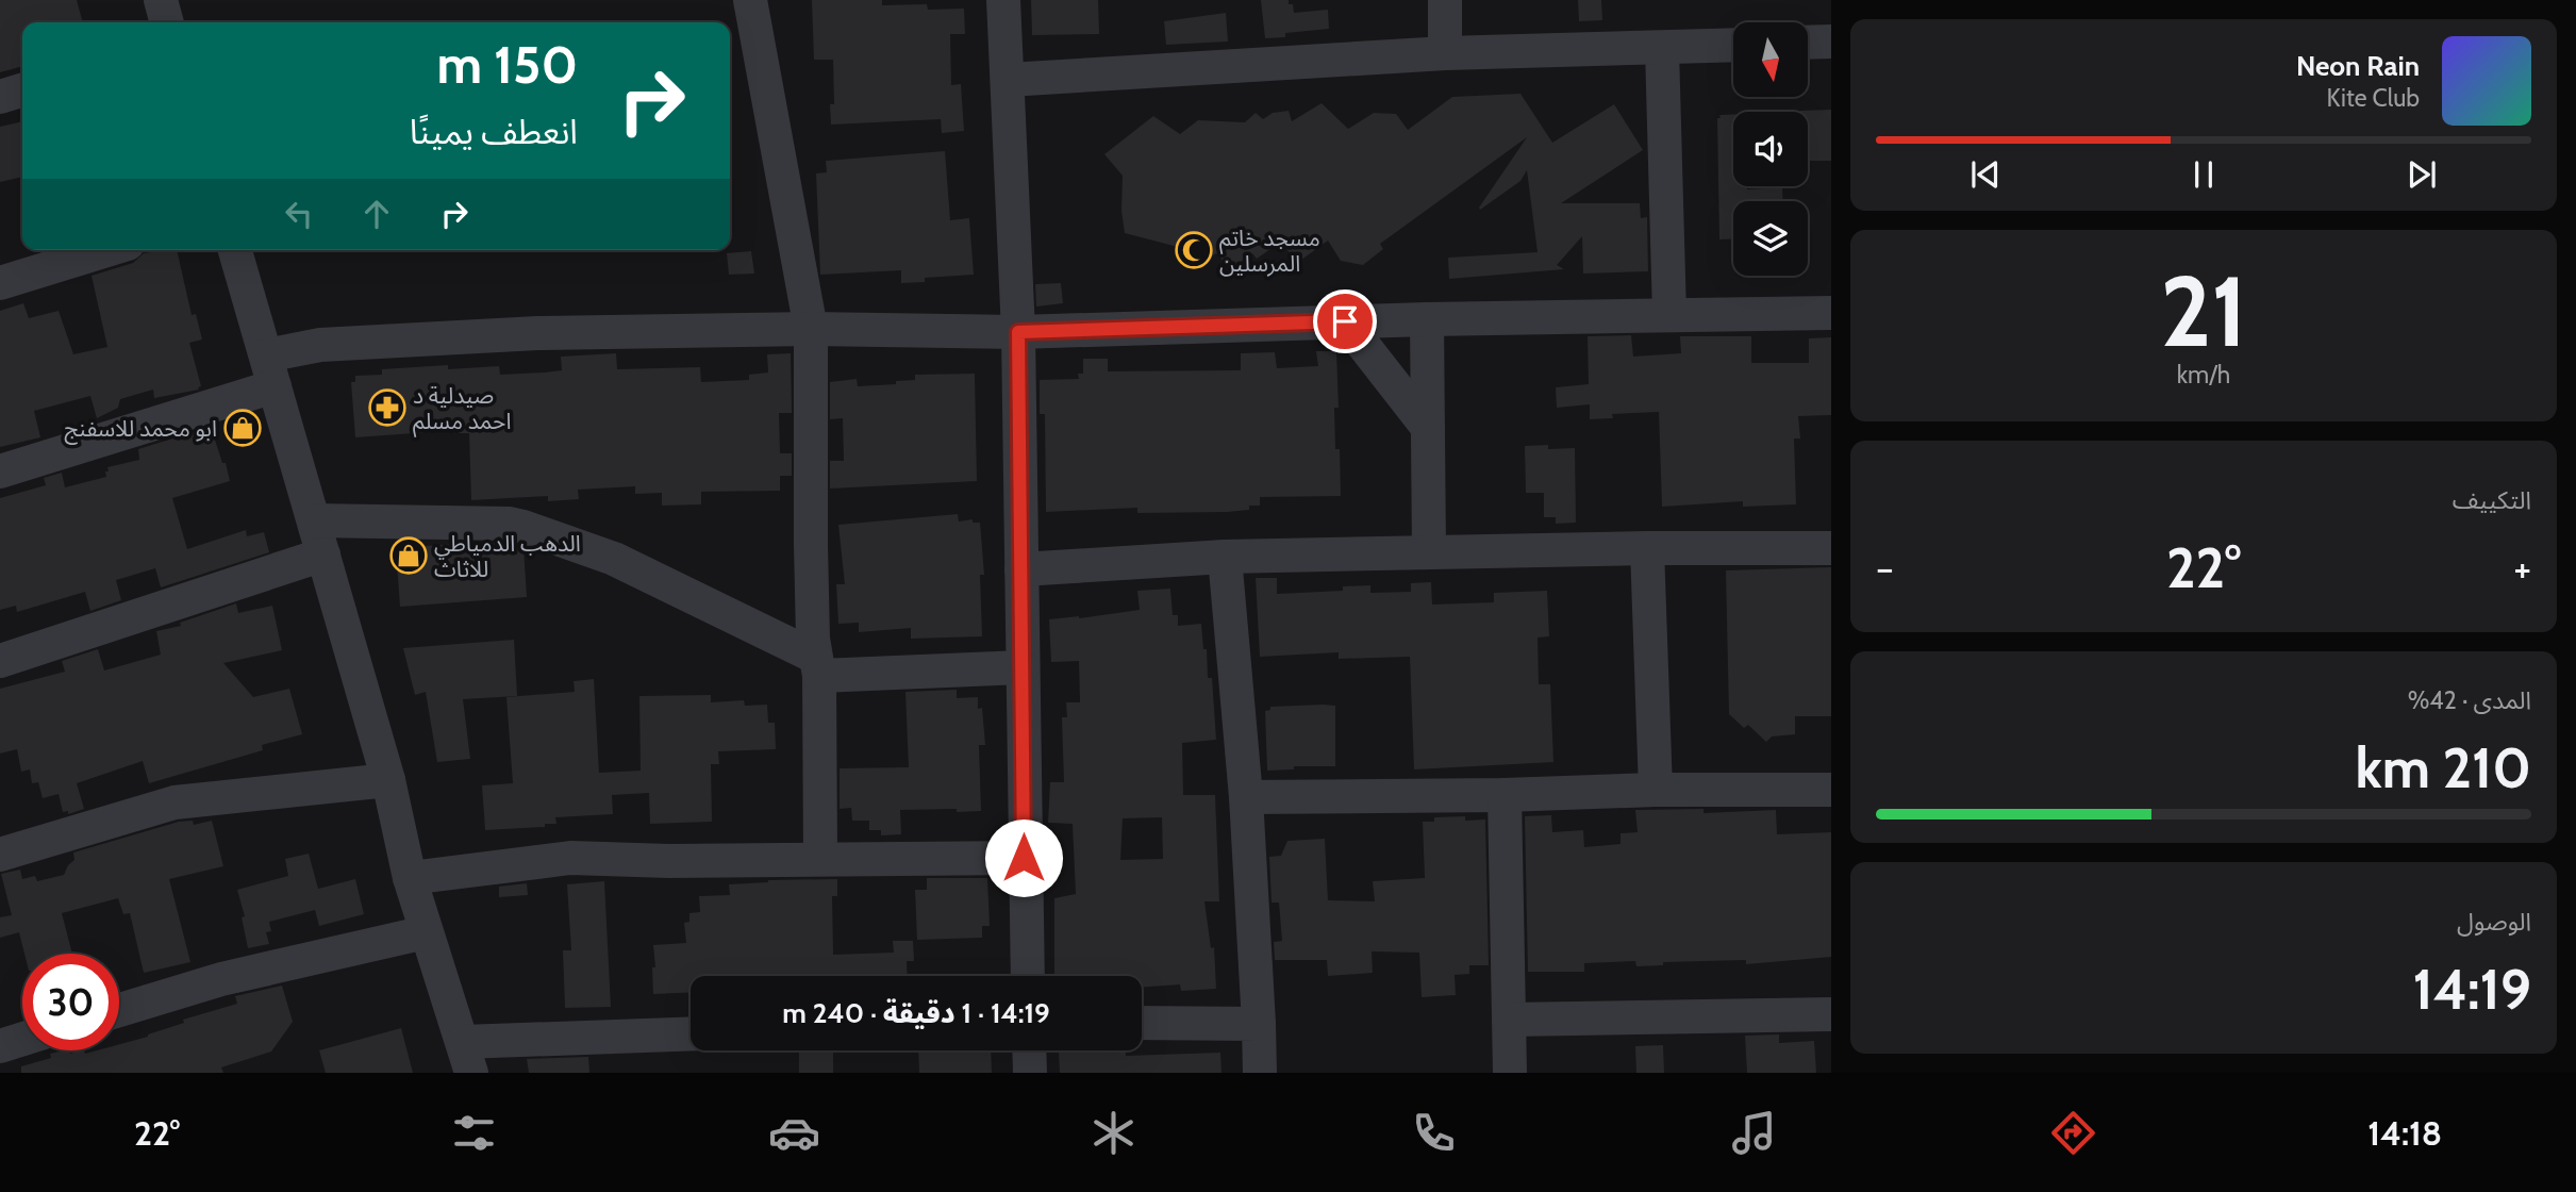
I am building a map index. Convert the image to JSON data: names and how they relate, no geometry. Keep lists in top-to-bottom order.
{
  "places": {
    "mosque": ["مسجد خاتم المرسلين"],
    "pharmacy": ["صيدلية د احمد مسلم"],
    "shop": ["ابو محمد للاسفنج", "الدهب الدمياطي للاثاث"]
  },
  "north": "bottom",
  "page": {
    "turn": ["150 m", "انعطف يمينًا"],
    "song": ["Neon Rain", "Kite Club"],
    "tile": [
      ["21", "km/h"],
      "التكييف",
      ["المدى · 42%", "210 km"],
      ["الوصول", "14:19"]
    ],
    "heat": ["−", "22°", "+"],
    "limit": "30",
    "trip": "14:19 · 1 دقيقة · 240 m",
    "tabs": ["14:18", "22°"]
  }
}
